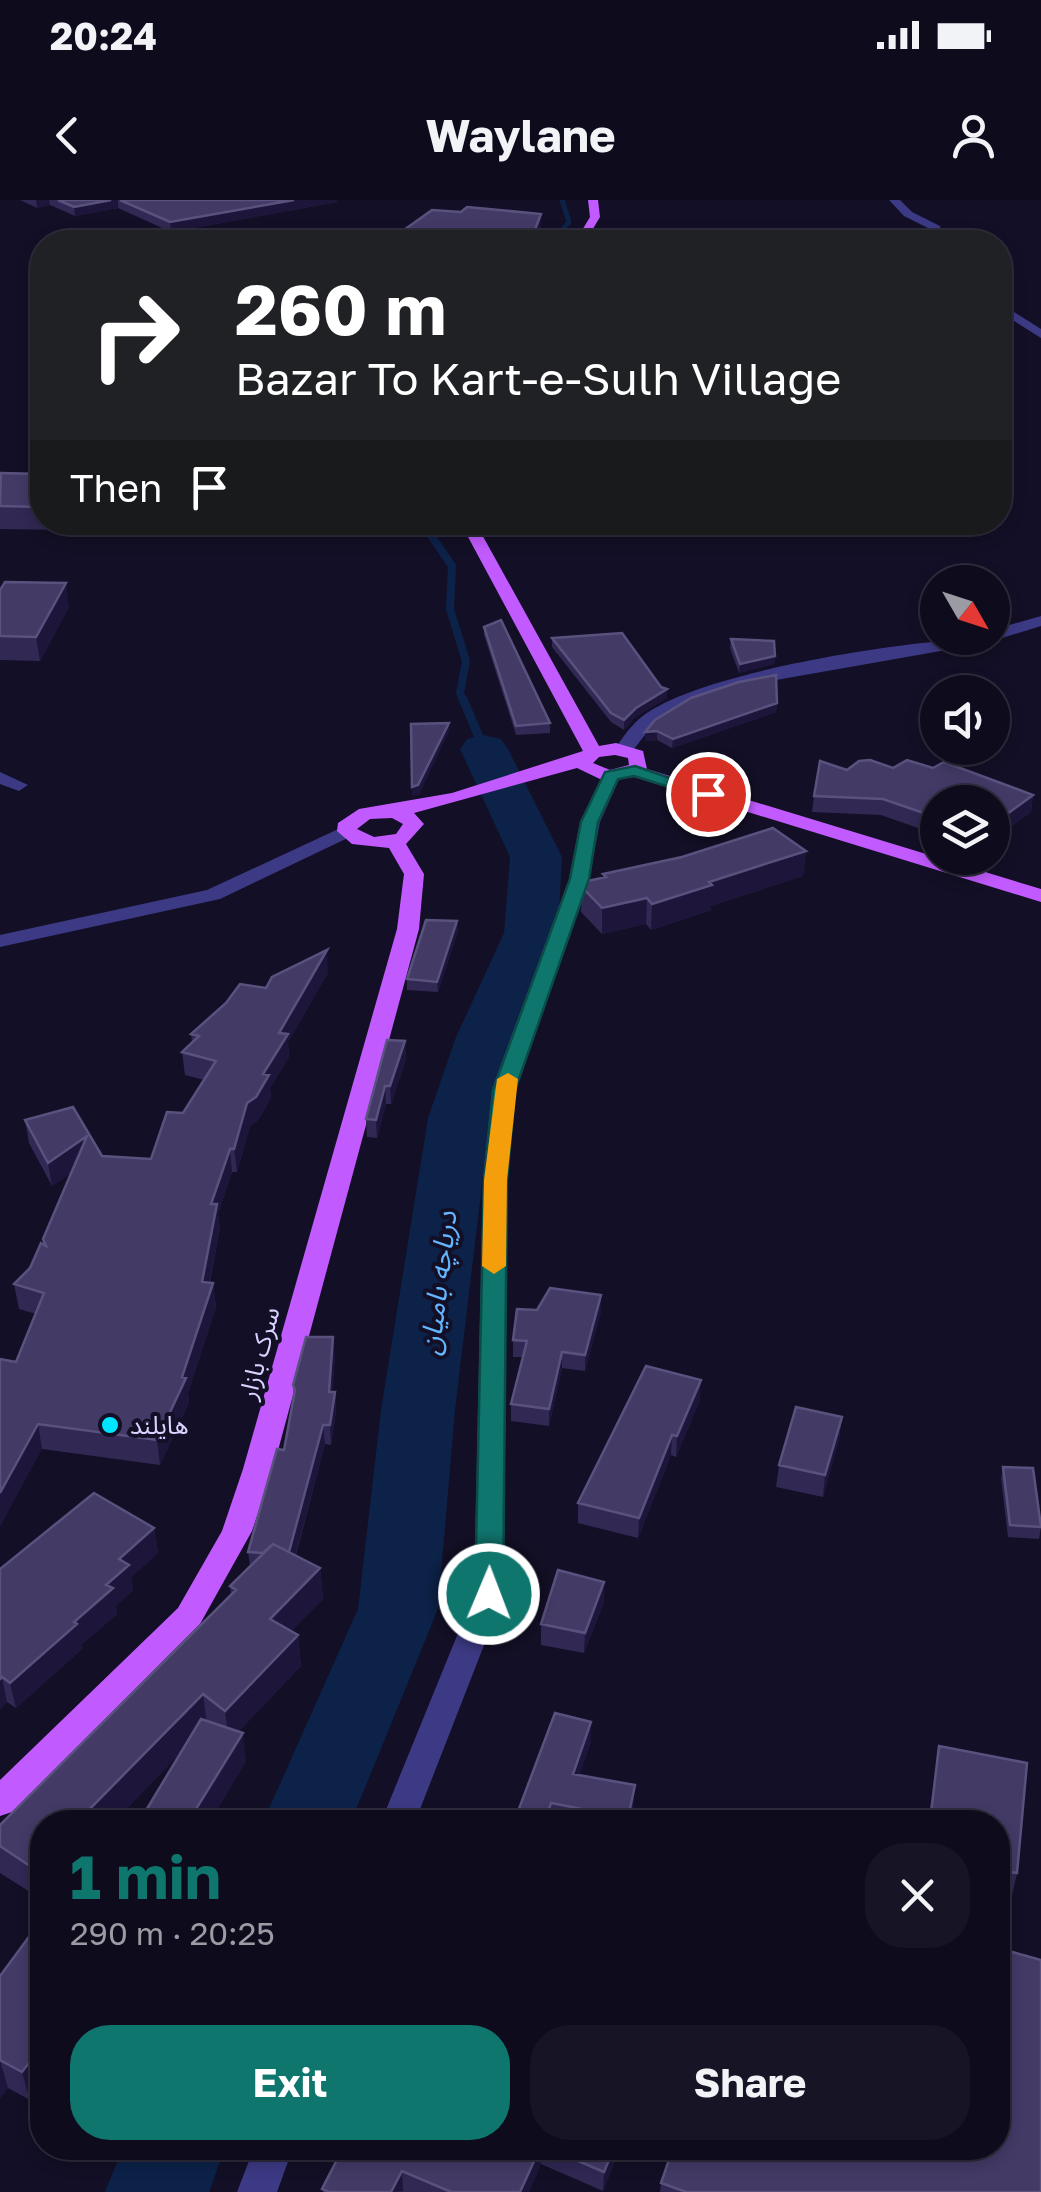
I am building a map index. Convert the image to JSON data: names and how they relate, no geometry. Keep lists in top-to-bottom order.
{
  "streets": {
    "main road": ["سرک بازار"]
  },
  "water": ["دریاچه بامیان"],
  "places": ["هایلند"],
  "north": "bottom right",
  "page": {
    "status": "20:24",
    "header": "Waylane",
    "turn": ["260 m", "Bazar To Kart-e-Sulh Village"],
    "then": "Then",
    "heading": ["1 min", "290 m · 20:25"],
    "buttons": ["Exit", "Share"]
  }
}
